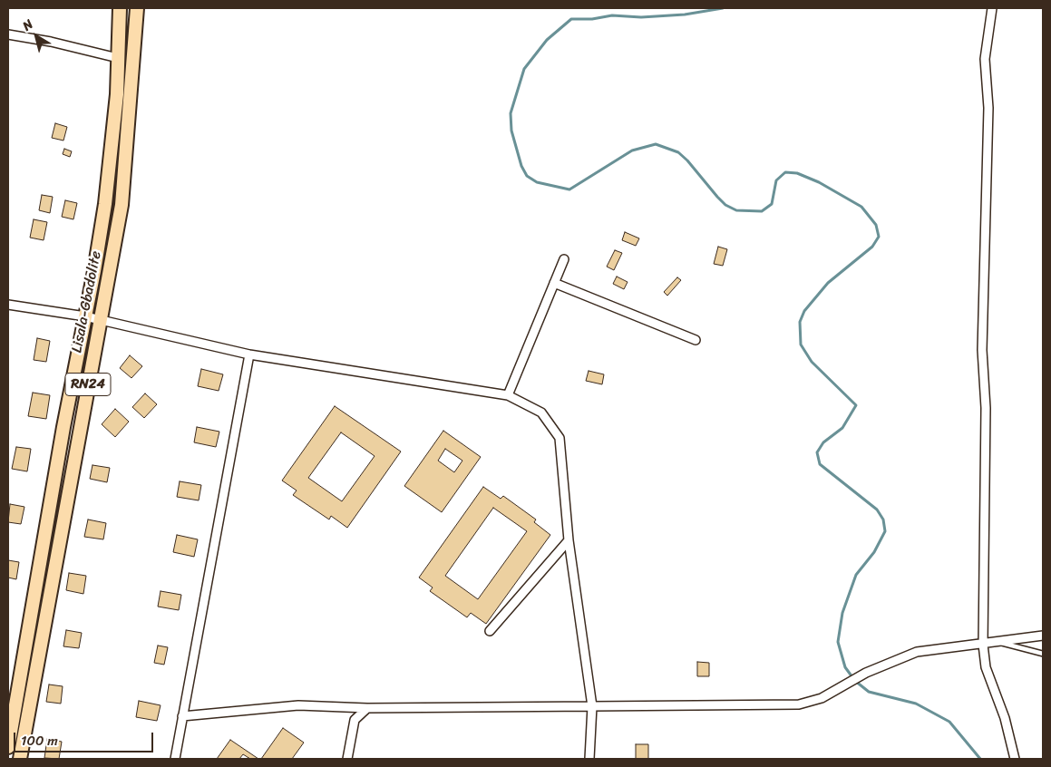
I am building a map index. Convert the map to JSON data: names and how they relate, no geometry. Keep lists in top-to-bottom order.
{
  "streets": {
    "main road": ["Lisala-Gbadolite", "RN24"]
  },
  "scale_bar": "100 m",
  "north": "top left"
}
